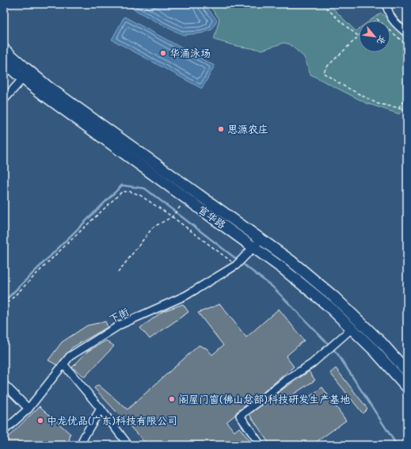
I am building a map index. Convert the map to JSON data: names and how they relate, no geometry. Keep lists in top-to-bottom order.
{
  "streets": {
    "main road": ["官华路"],
    "street": ["下街"]
  },
  "crossings": [
    ["官华路", "下街"]
  ],
  "places": [
    "华涌泳场",
    "思源农庄",
    "阁屋门窗(佛山总部)科技研发生产基地",
    "中龙优品(广东)科技有限公司"
  ],
  "north": "bottom right"
}
